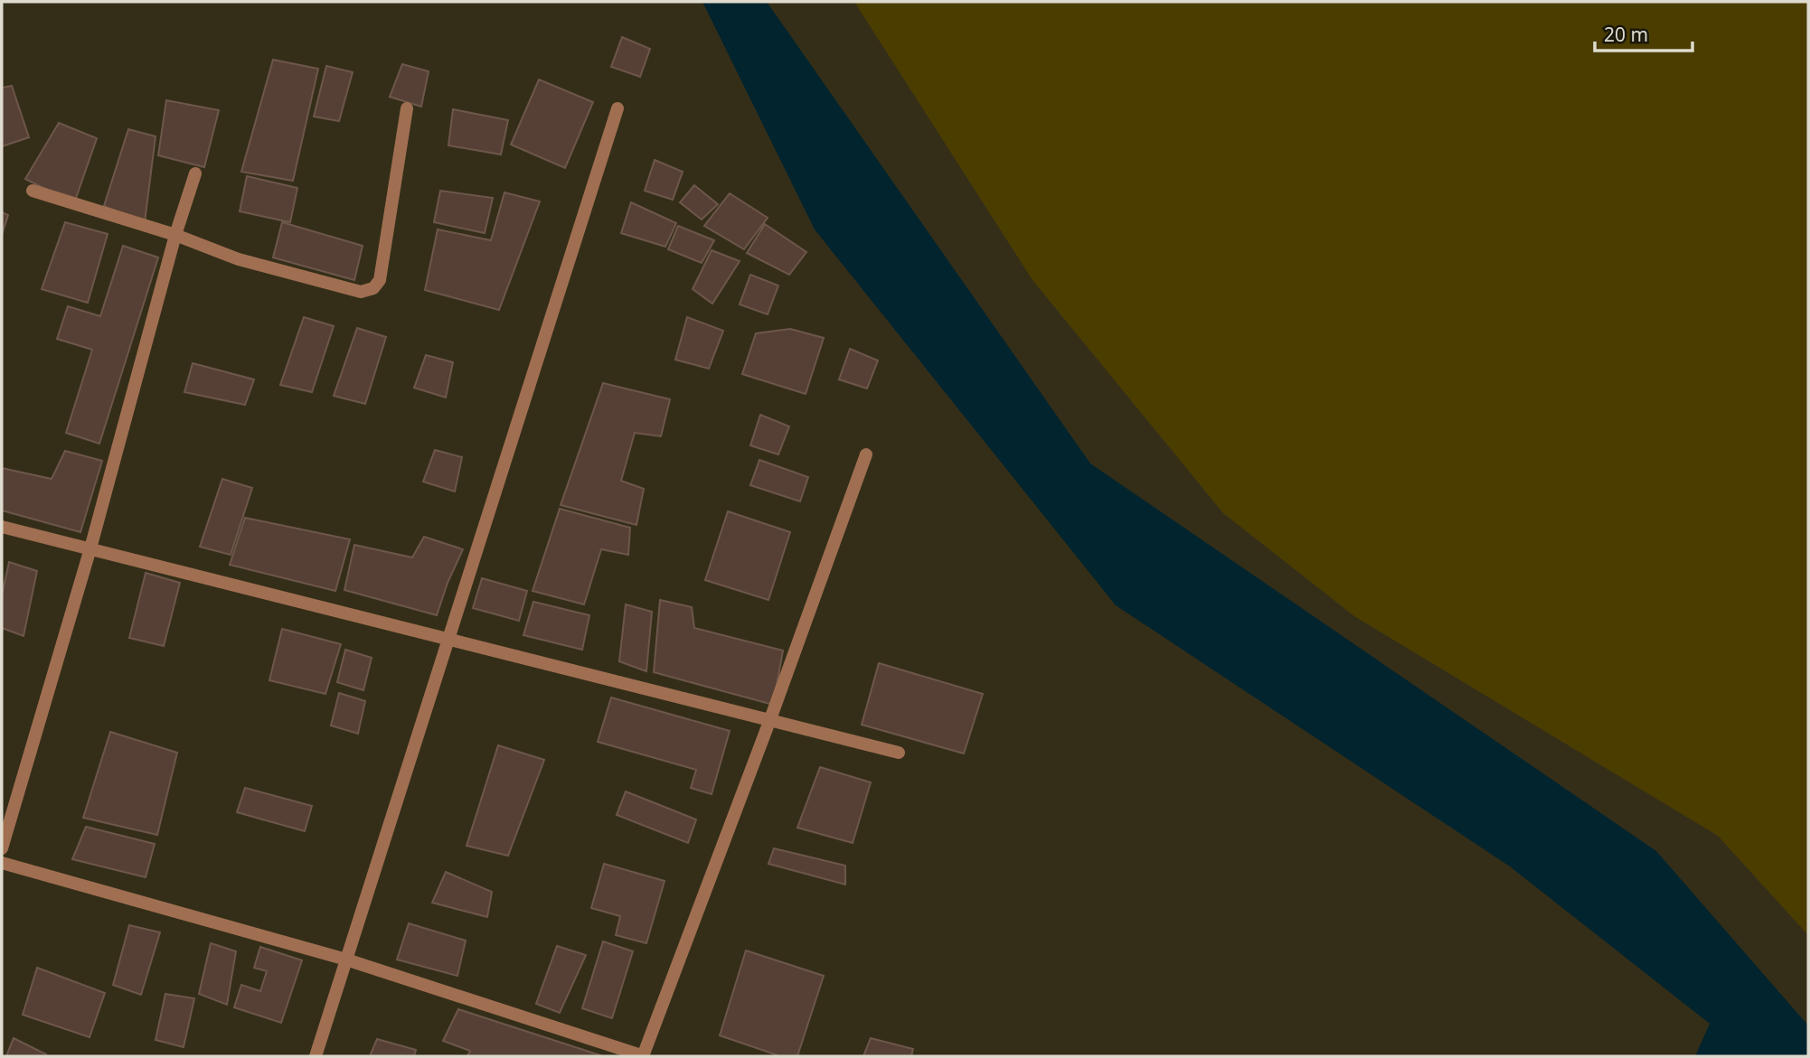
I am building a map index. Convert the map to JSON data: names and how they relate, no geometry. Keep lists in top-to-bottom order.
{
  "scale_bar": "20 m"
}
